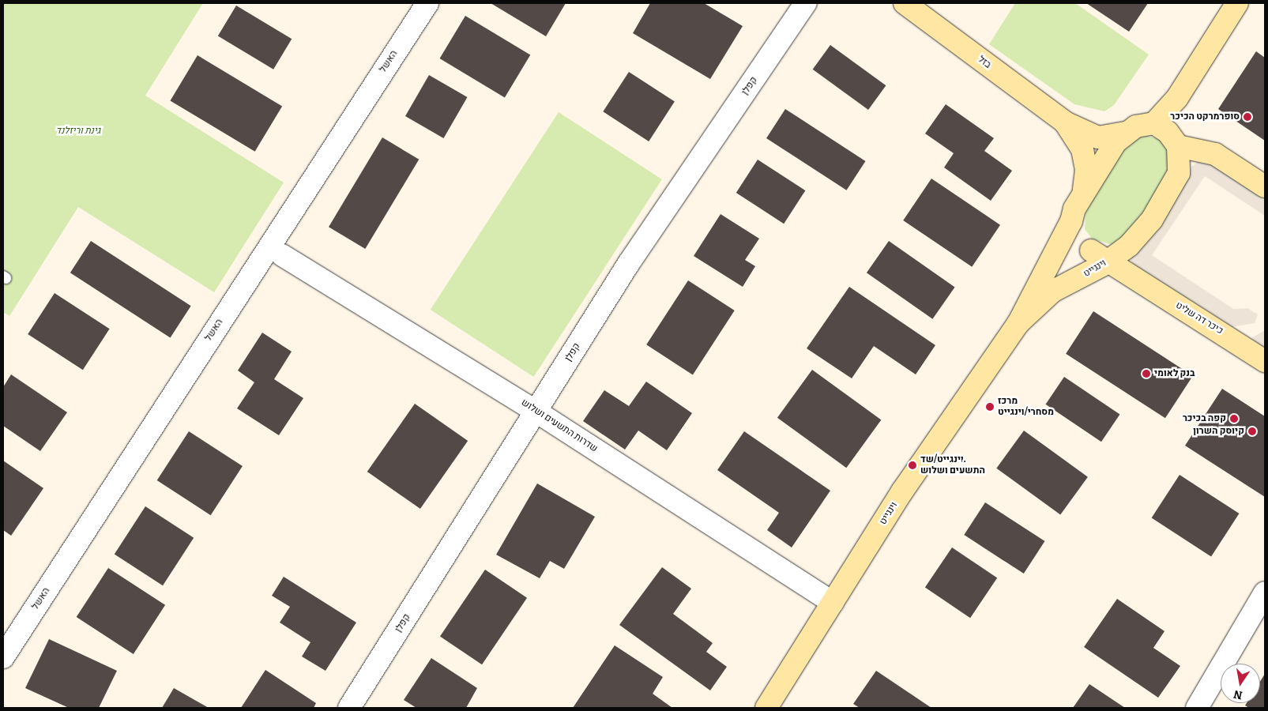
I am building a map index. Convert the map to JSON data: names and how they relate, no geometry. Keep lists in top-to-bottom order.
{
  "streets": {
    "street": [
      "האשל",
      "בזל",
      "קפלן",
      "וינגייט",
      "כיכר דה שליט",
      "שדרות התשעים ושלוש"
    ]
  },
  "crossings": [
    ["בזל", "וינגייט"],
    ["קפלן", "שדרות התשעים ושלוש"],
    ["וינגייט", "כיכר דה שליט"],
    ["וינגייט", "שדרות התשעים ושלוש"]
  ],
  "parks": ["גינת וריזלנד"],
  "places": [
    "סופרמרקט הכיכר",
    "בנק לאומי",
    "מרכז מסחרי/וינגייט",
    "קפה בכיכר",
    "קיוסק השרון",
    "וינגייט/שד. התשעים ושלוש"
  ],
  "north": "bottom"
}
